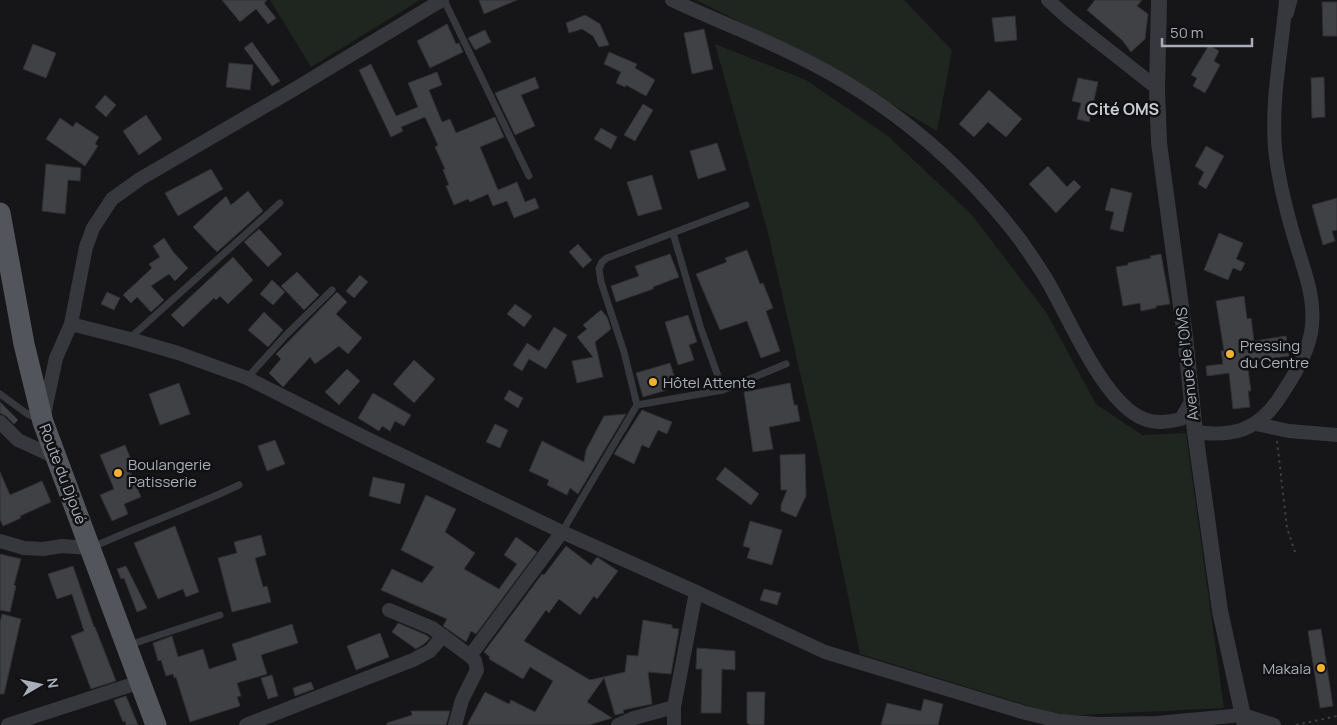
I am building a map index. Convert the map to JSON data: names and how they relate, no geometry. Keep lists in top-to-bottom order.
{
  "streets": {
    "main road": ["Route du Djoué"],
    "street": ["Avenue de l'OMS"]
  },
  "districts": ["Cité OMS"],
  "places": [
    "Pressing du Centre",
    "Hôtel Attente",
    "Boulangerie Patisserie",
    "Makala"
  ],
  "scale_bar": "50 m",
  "north": "right"
}
